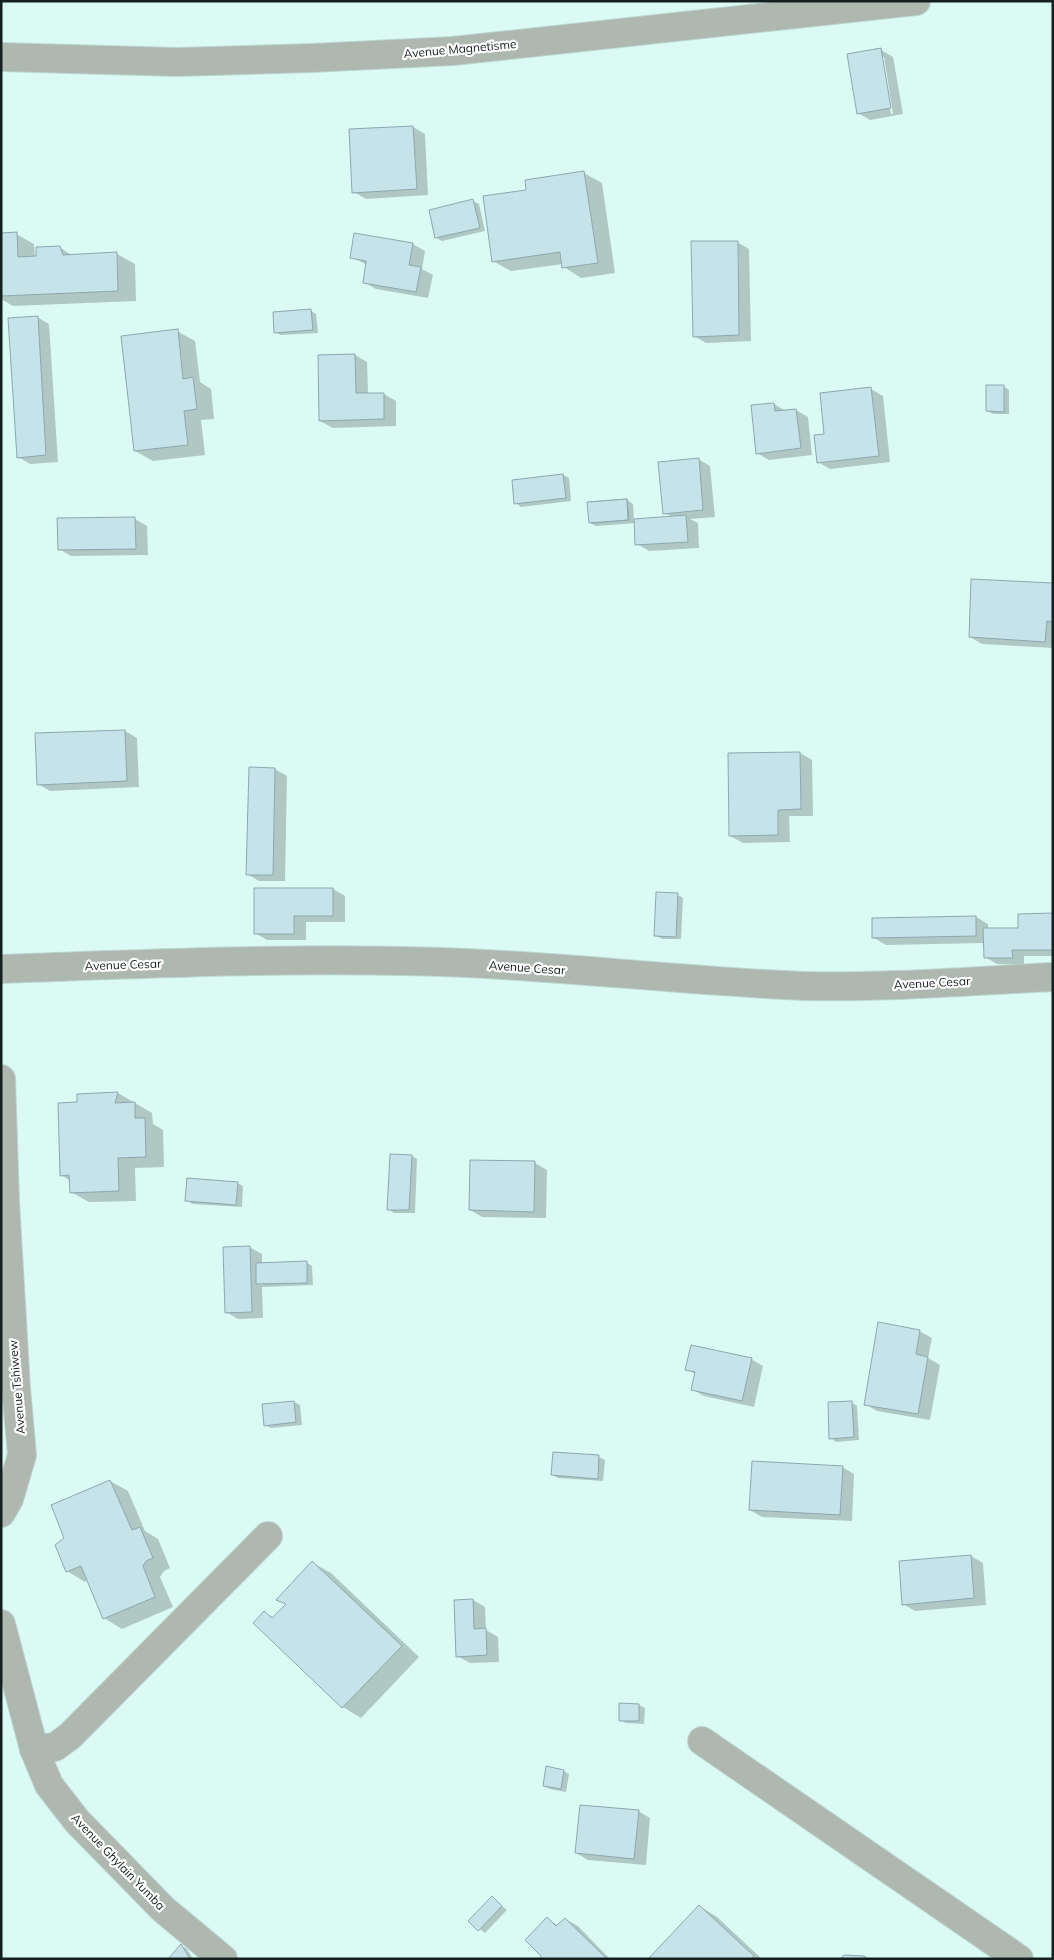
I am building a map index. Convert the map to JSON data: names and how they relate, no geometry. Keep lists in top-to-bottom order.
{
  "streets": {
    "street": [
      "Avenue Magnetisme",
      "Avenue Cesar",
      "Avenue Tshiwew",
      "Avenue Ghylain Yumba"
    ]
  }
}
